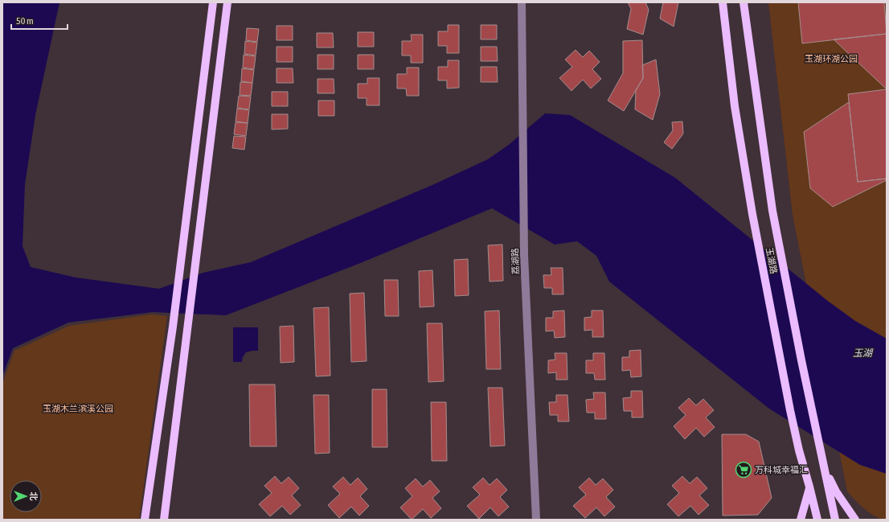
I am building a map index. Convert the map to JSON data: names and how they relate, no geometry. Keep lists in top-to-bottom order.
{
  "streets": {
    "main road": ["玉湖路"],
    "street": ["荔湖路"]
  },
  "water": ["玉湖"],
  "parks": ["玉湖环湖公园", "玉湖木兰滨溪公园"],
  "places": {
    "supermarket": ["万科城幸福汇"]
  },
  "scale_bar": "50 m",
  "north": "right"
}
